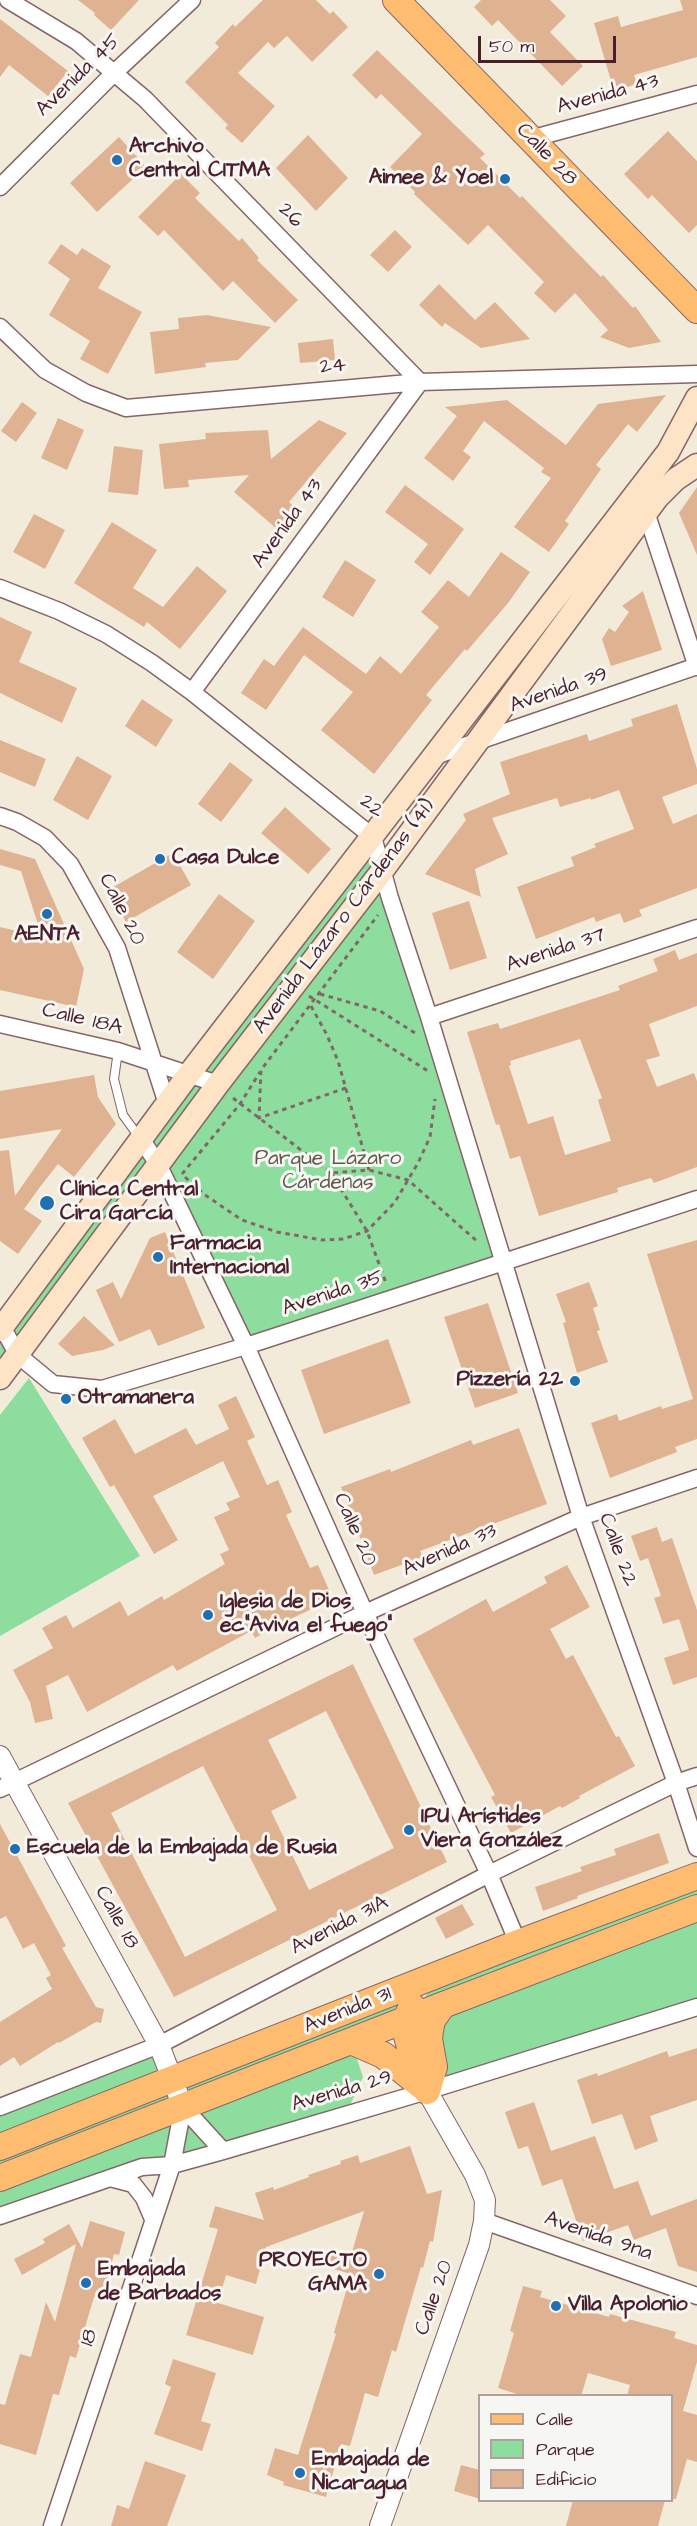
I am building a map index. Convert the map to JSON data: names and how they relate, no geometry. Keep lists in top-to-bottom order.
{
  "streets": {
    "main road": ["Calle 28", "Avenida Lázaro Cárdenas (41)", "Avenida 31"],
    "street": [
      "Avenida 45",
      "Avenida 43",
      "26",
      "24",
      "Avenida 39",
      "22",
      "Calle 20",
      "Avenida 37",
      "Calle 18A",
      "Avenida 35",
      "Calle 22",
      "Avenida 33",
      "Calle 18",
      "Avenida 31A",
      "Avenida 29",
      "Avenida 9na",
      "18"
    ]
  },
  "crossings": [
    ["Avenida 45", "26"],
    ["Avenida 43", "Calle 28"],
    ["Avenida 43", "26"],
    ["Avenida 43", "24"],
    ["Avenida 43", "22"],
    ["26", "24"],
    ["Avenida 39", "Avenida Lázaro Cárdenas (41)"],
    ["22", "Avenida Lázaro Cárdenas (41)"],
    ["22", "Avenida 37"],
    ["22", "Avenida 35"],
    ["22", "Calle 22"],
    ["Calle 20", "Avenida Lázaro Cárdenas (41)"],
    ["Calle 20", "Calle 18A"],
    ["Calle 20", "Avenida 35"],
    ["Calle 20", "Avenida 33"],
    ["Calle 20", "Avenida 31A"],
    ["Calle 20", "Avenida 31"],
    ["Calle 20", "Avenida 29"],
    ["Calle 20", "Avenida 9na"],
    ["Avenida Lázaro Cárdenas (41)", "Avenida 35"],
    ["Avenida 35", "Calle 22"],
    ["Calle 22", "Avenida 33"],
    ["Calle 22", "Avenida 31A"],
    ["Avenida 33", "Calle 18"],
    ["Calle 18", "Avenida 31A"],
    ["Calle 18", "Avenida 31"],
    ["Calle 18", "Avenida 29"],
    ["Avenida 29", "18"]
  ],
  "parks": ["Parque Lázaro Cárdenas"],
  "places": [
    "Archivo Central CITMA",
    "Aimee & Yoel",
    "Casa Dulce",
    "AENTA",
    "Clínica Central Cira García",
    "Farmacia Internacional",
    "Pizzería 22",
    "Otramanera",
    "Iglesia de Dios ec\"Aviva el fuego\"",
    "IPU Arístides Viera González",
    "Escuela de la Embajada de Rusia",
    "PROYECTO GAMA",
    "Embajada de Barbados",
    "Villa Apolonio",
    "Embajada de Nicaragua"
  ],
  "legend": ["Calle", "Parque", "Edificio"],
  "scale_bar": "50 m"
}
